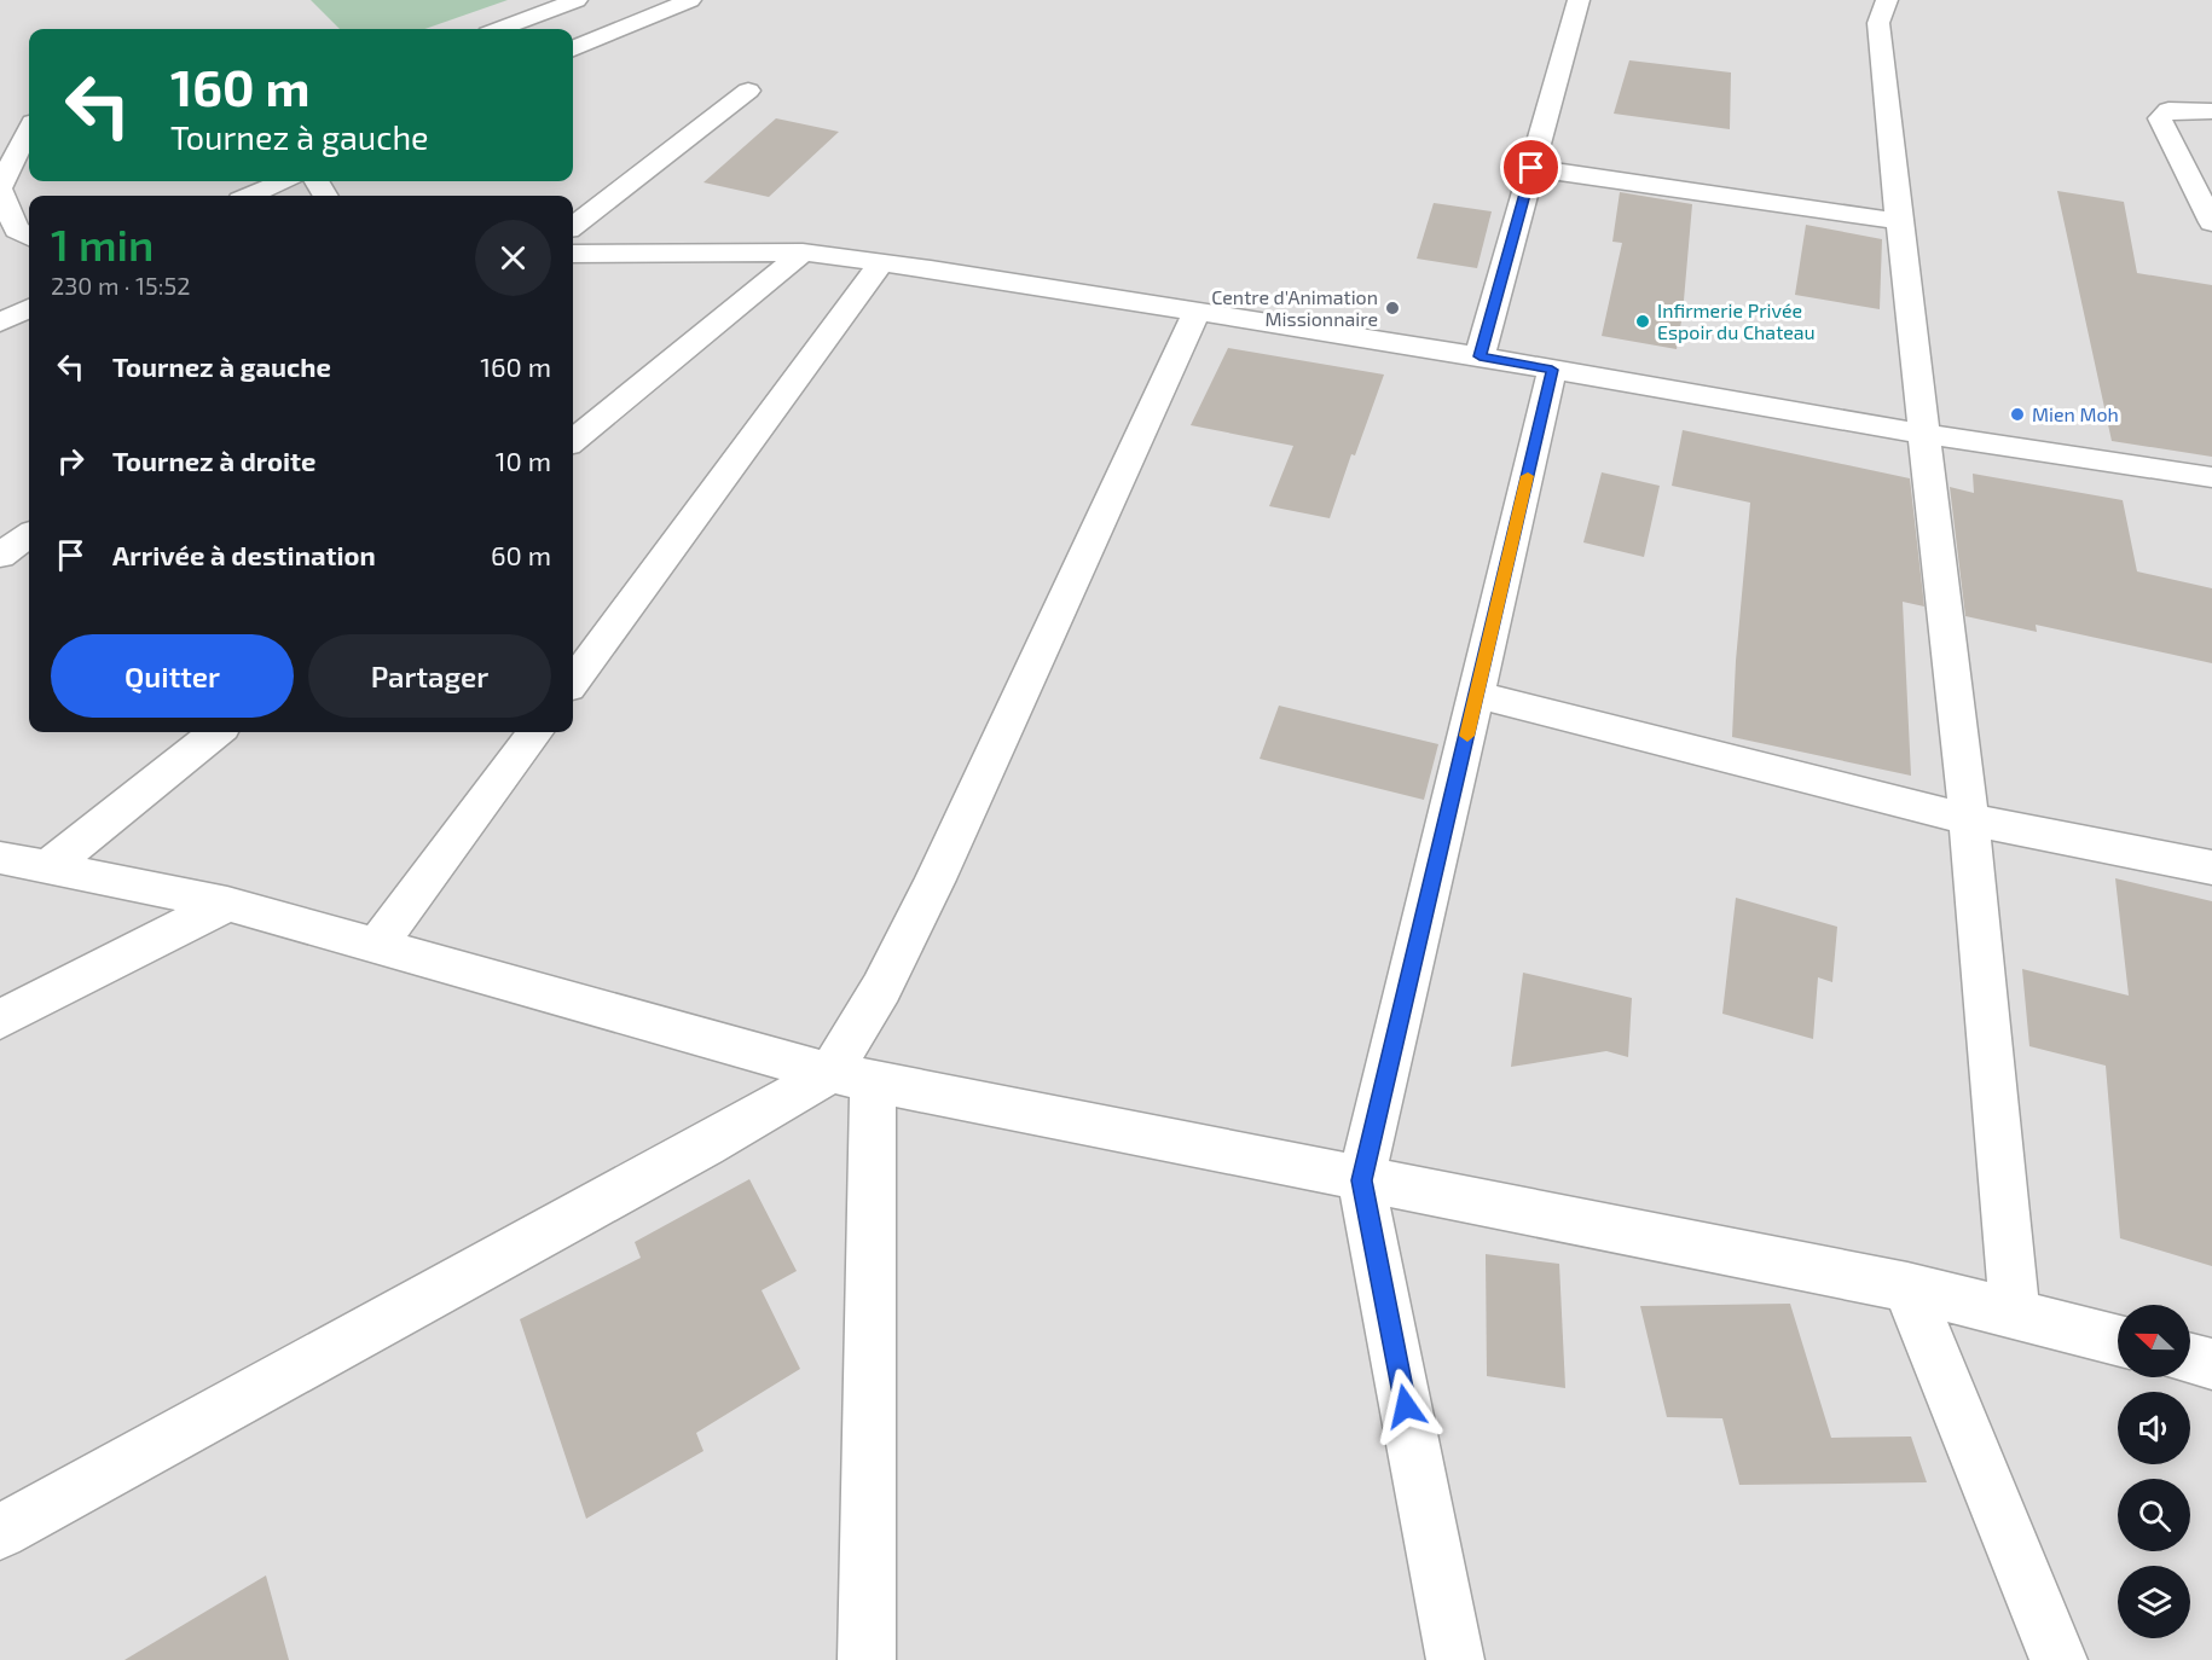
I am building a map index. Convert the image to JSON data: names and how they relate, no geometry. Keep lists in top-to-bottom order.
{
  "places": ["Centre d'Animation Missionnaire", "Infirmerie Privée Espoir du Chateau", "Mien Moh"],
  "north": "left",
  "page": {
    "turn": ["160 m", "Tournez à gauche"],
    "heading": ["1 min", "230 m · 15:52"],
    "list": [
      {
        "name": "Tournez à gauche",
        "value": "160 m"
      },
      {
        "name": "Tournez à droite",
        "value": "10 m"
      },
      {
        "name": "Arrivée à destination",
        "value": "60 m"
      }
    ],
    "buttons": ["Quitter", "Partager"]
  }
}
